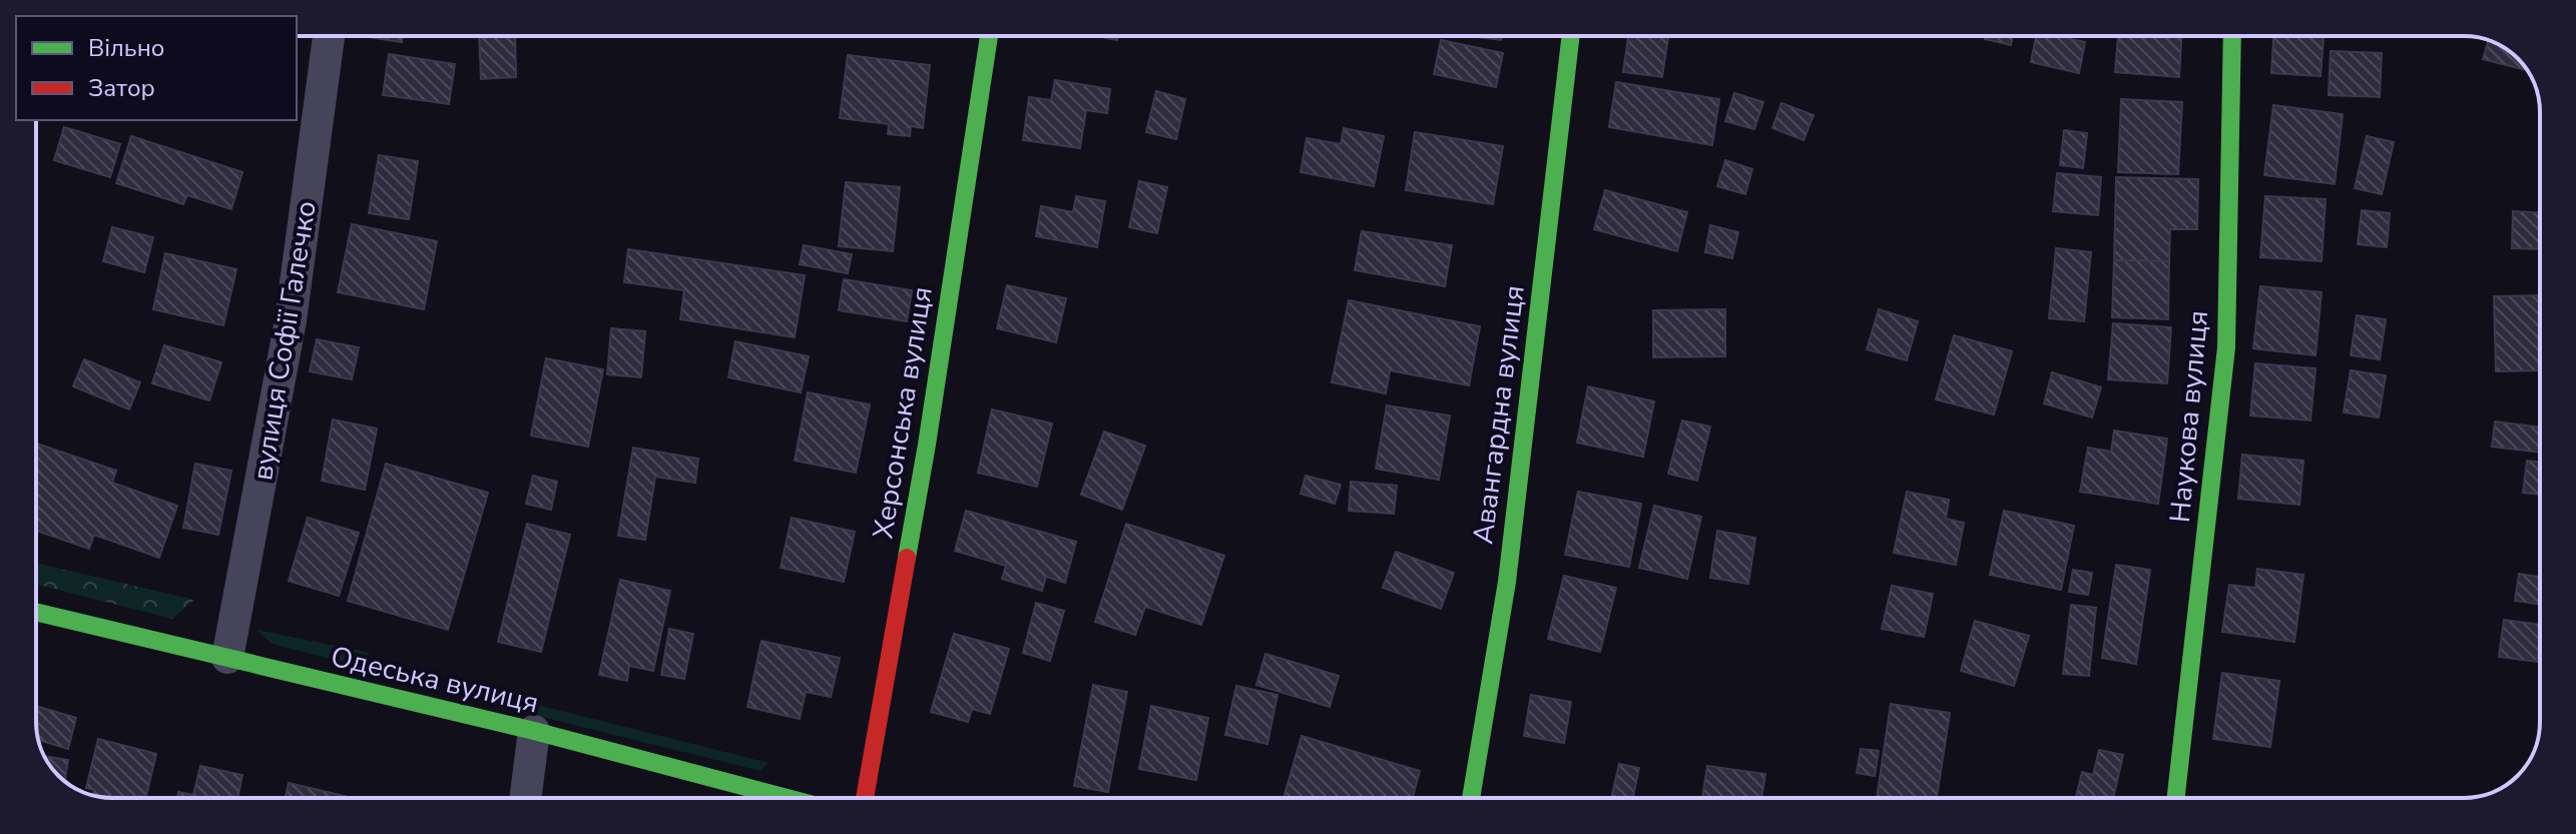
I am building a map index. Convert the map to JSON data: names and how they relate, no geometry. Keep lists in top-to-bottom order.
{
  "streets": {
    "street": [
      "вулиця Софії Галечко",
      "Херсонська вулиця",
      "Авангардна вулиця",
      "Наукова вулиця",
      "Одеська вулиця"
    ]
  },
  "crossings": [
    ["вулиця Софії Галечко", "Одеська вулиця"]
  ],
  "legend": ["Вільно", "Затор"]
}
